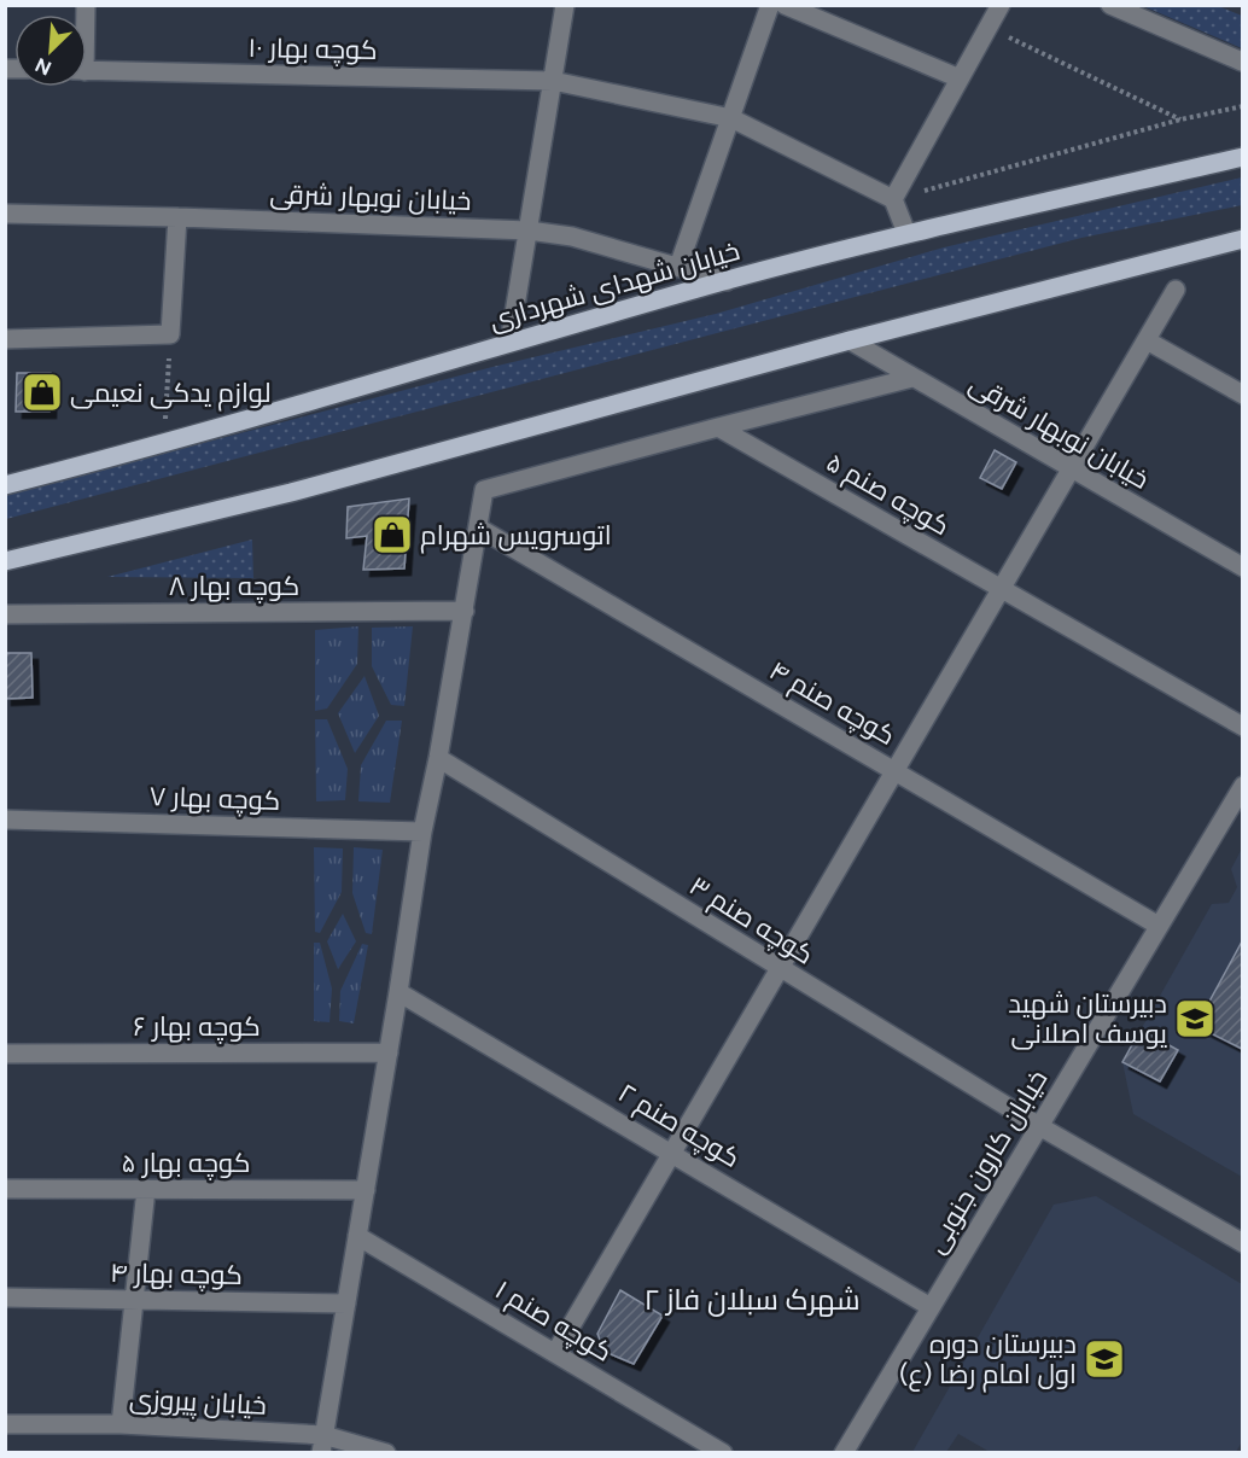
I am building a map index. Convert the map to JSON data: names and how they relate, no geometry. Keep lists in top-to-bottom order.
{
  "streets": {
    "main road": ["خیابان شهدای شهرداری"],
    "street": [
      "کوچه بهار ۱۰",
      "خیابان نوبهار شرقی",
      "کوچه صنم ۵",
      "کوچه بهار ۸",
      "کوچه صنم ۴",
      "کوچه بهار ۷",
      "کوچه صنم ۳",
      "کوچه بهار ۶",
      "کوچه صنم ۲",
      "خیابان کارون جنوبی",
      "کوچه بهار ۵",
      "کوچه بهار ۴",
      "کوچه صنم ۱",
      "خیابان پیروزی"
    ]
  },
  "crossings": [
    ["خیابان نوبهار شرقی", "خیابان شهدای شهرداری"],
    ["کوچه صنم ۴", "خیابان کارون جنوبی"],
    ["کوچه صنم ۳", "خیابان کارون جنوبی"],
    ["کوچه صنم ۲", "خیابان کارون جنوبی"]
  ],
  "districts": ["شهرک سبلان فاز ۲"],
  "places": {
    "shop": ["لوازم یدکی نعیمی", "اتوسرویس شهرام"],
    "school or university": ["دبیرستان شهید یوسف اصلانی", "دبیرستان دوره اول امام رضا (ع)"]
  },
  "north": "bottom left"
}
